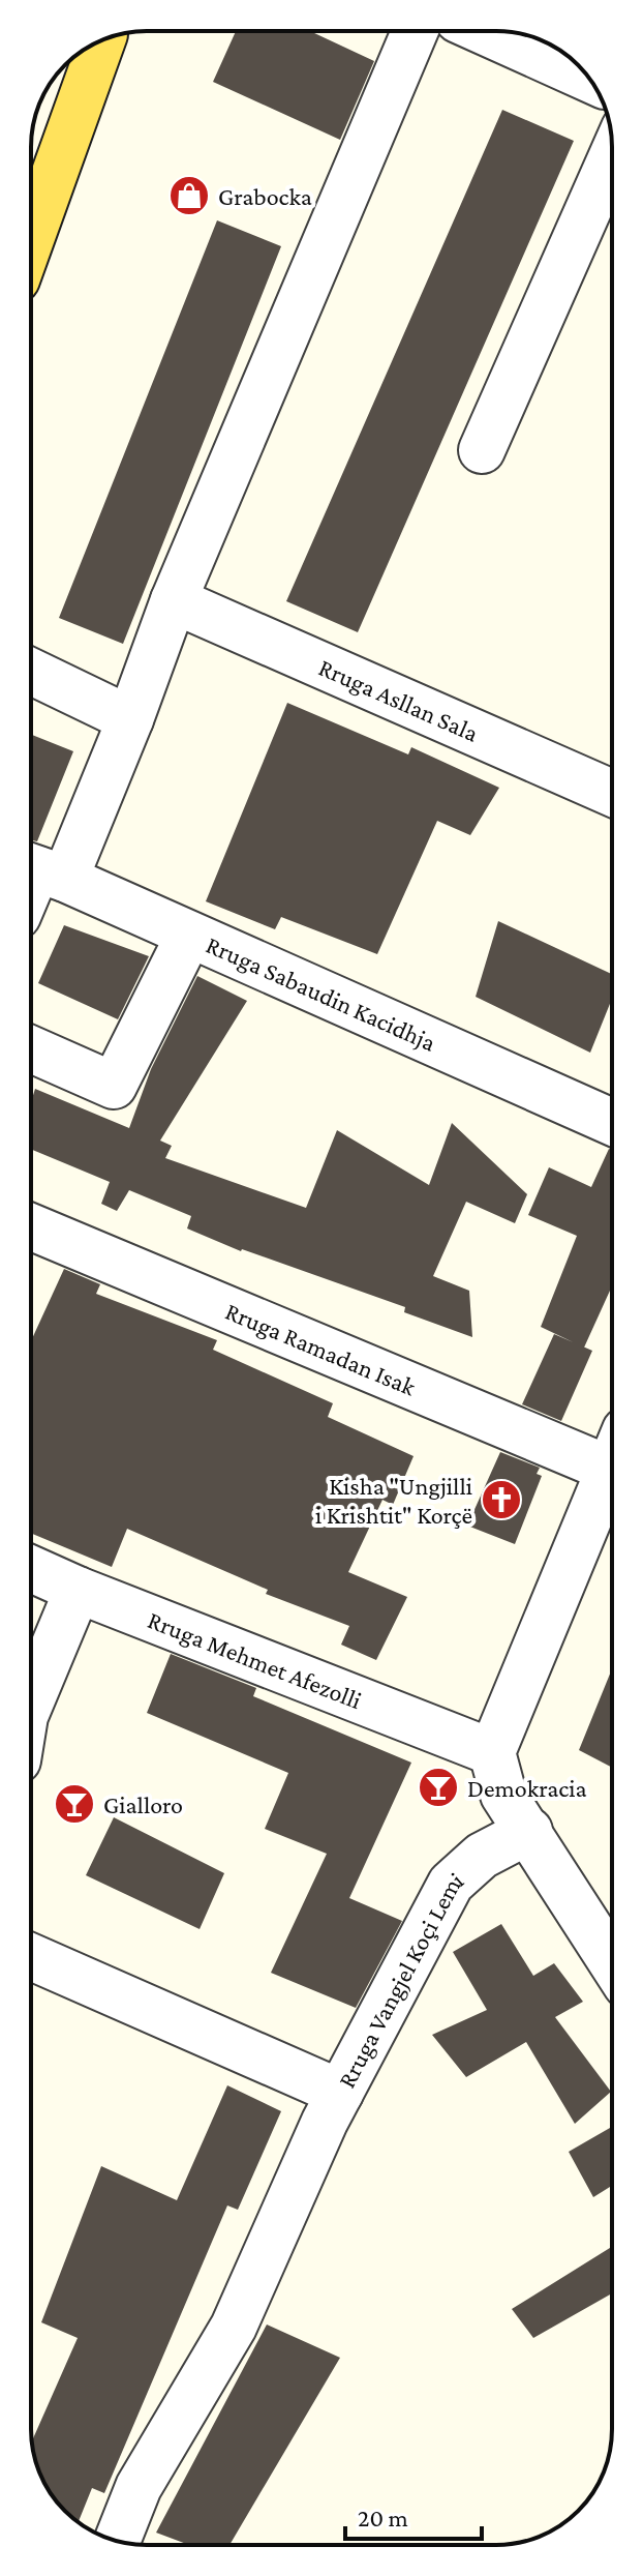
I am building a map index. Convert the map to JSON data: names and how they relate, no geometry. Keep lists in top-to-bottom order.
{
  "streets": {
    "street": [
      "Rruga Asllan Sala",
      "Rruga Sabaudin Kacidhja",
      "Rruga Ramadan Isak",
      "Rruga Mehmet Afezolli",
      "Rruga Vangjel Koçi Lemi"
    ]
  },
  "places": {
    "shop": ["Grabocka"],
    "church": ["Kisha \"Ungjilli i Krishtit\" Korçë"],
    "bar": ["Demokracia", "Gialloro"]
  },
  "scale_bar": "20 m"
}
